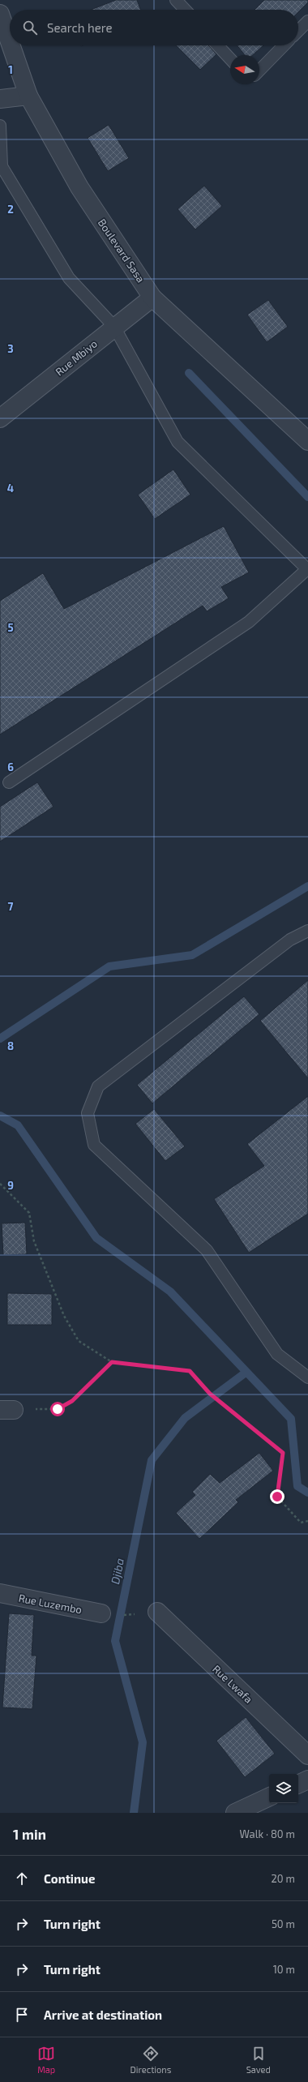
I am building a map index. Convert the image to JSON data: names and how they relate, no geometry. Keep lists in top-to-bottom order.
{
  "streets": {
    "street": [
      "Boulevard Sasa",
      "Rue Mbiyo",
      "Rue Luzembo",
      "Rue Lwafa"
    ]
  },
  "crossings": [
    ["Boulevard Sasa", "Rue Mbiyo"]
  ],
  "water": ["Djiba"],
  "north": "left",
  "page": {
    "search": "Search here",
    "heading": ["1 min", "Walk · 80 m"],
    "list": [
      ["Continue", "20 m"],
      ["Turn right", "50 m"],
      ["Turn right", "10 m"],
      "Arrive at destination"
    ],
    "nav": ["Map", "Directions", "Saved"]
  },
  "grid": {
    "rows": [
      "1",
      "2",
      "3",
      "4",
      "5",
      "6",
      "7",
      "8",
      "9"
    ]
  }
}
